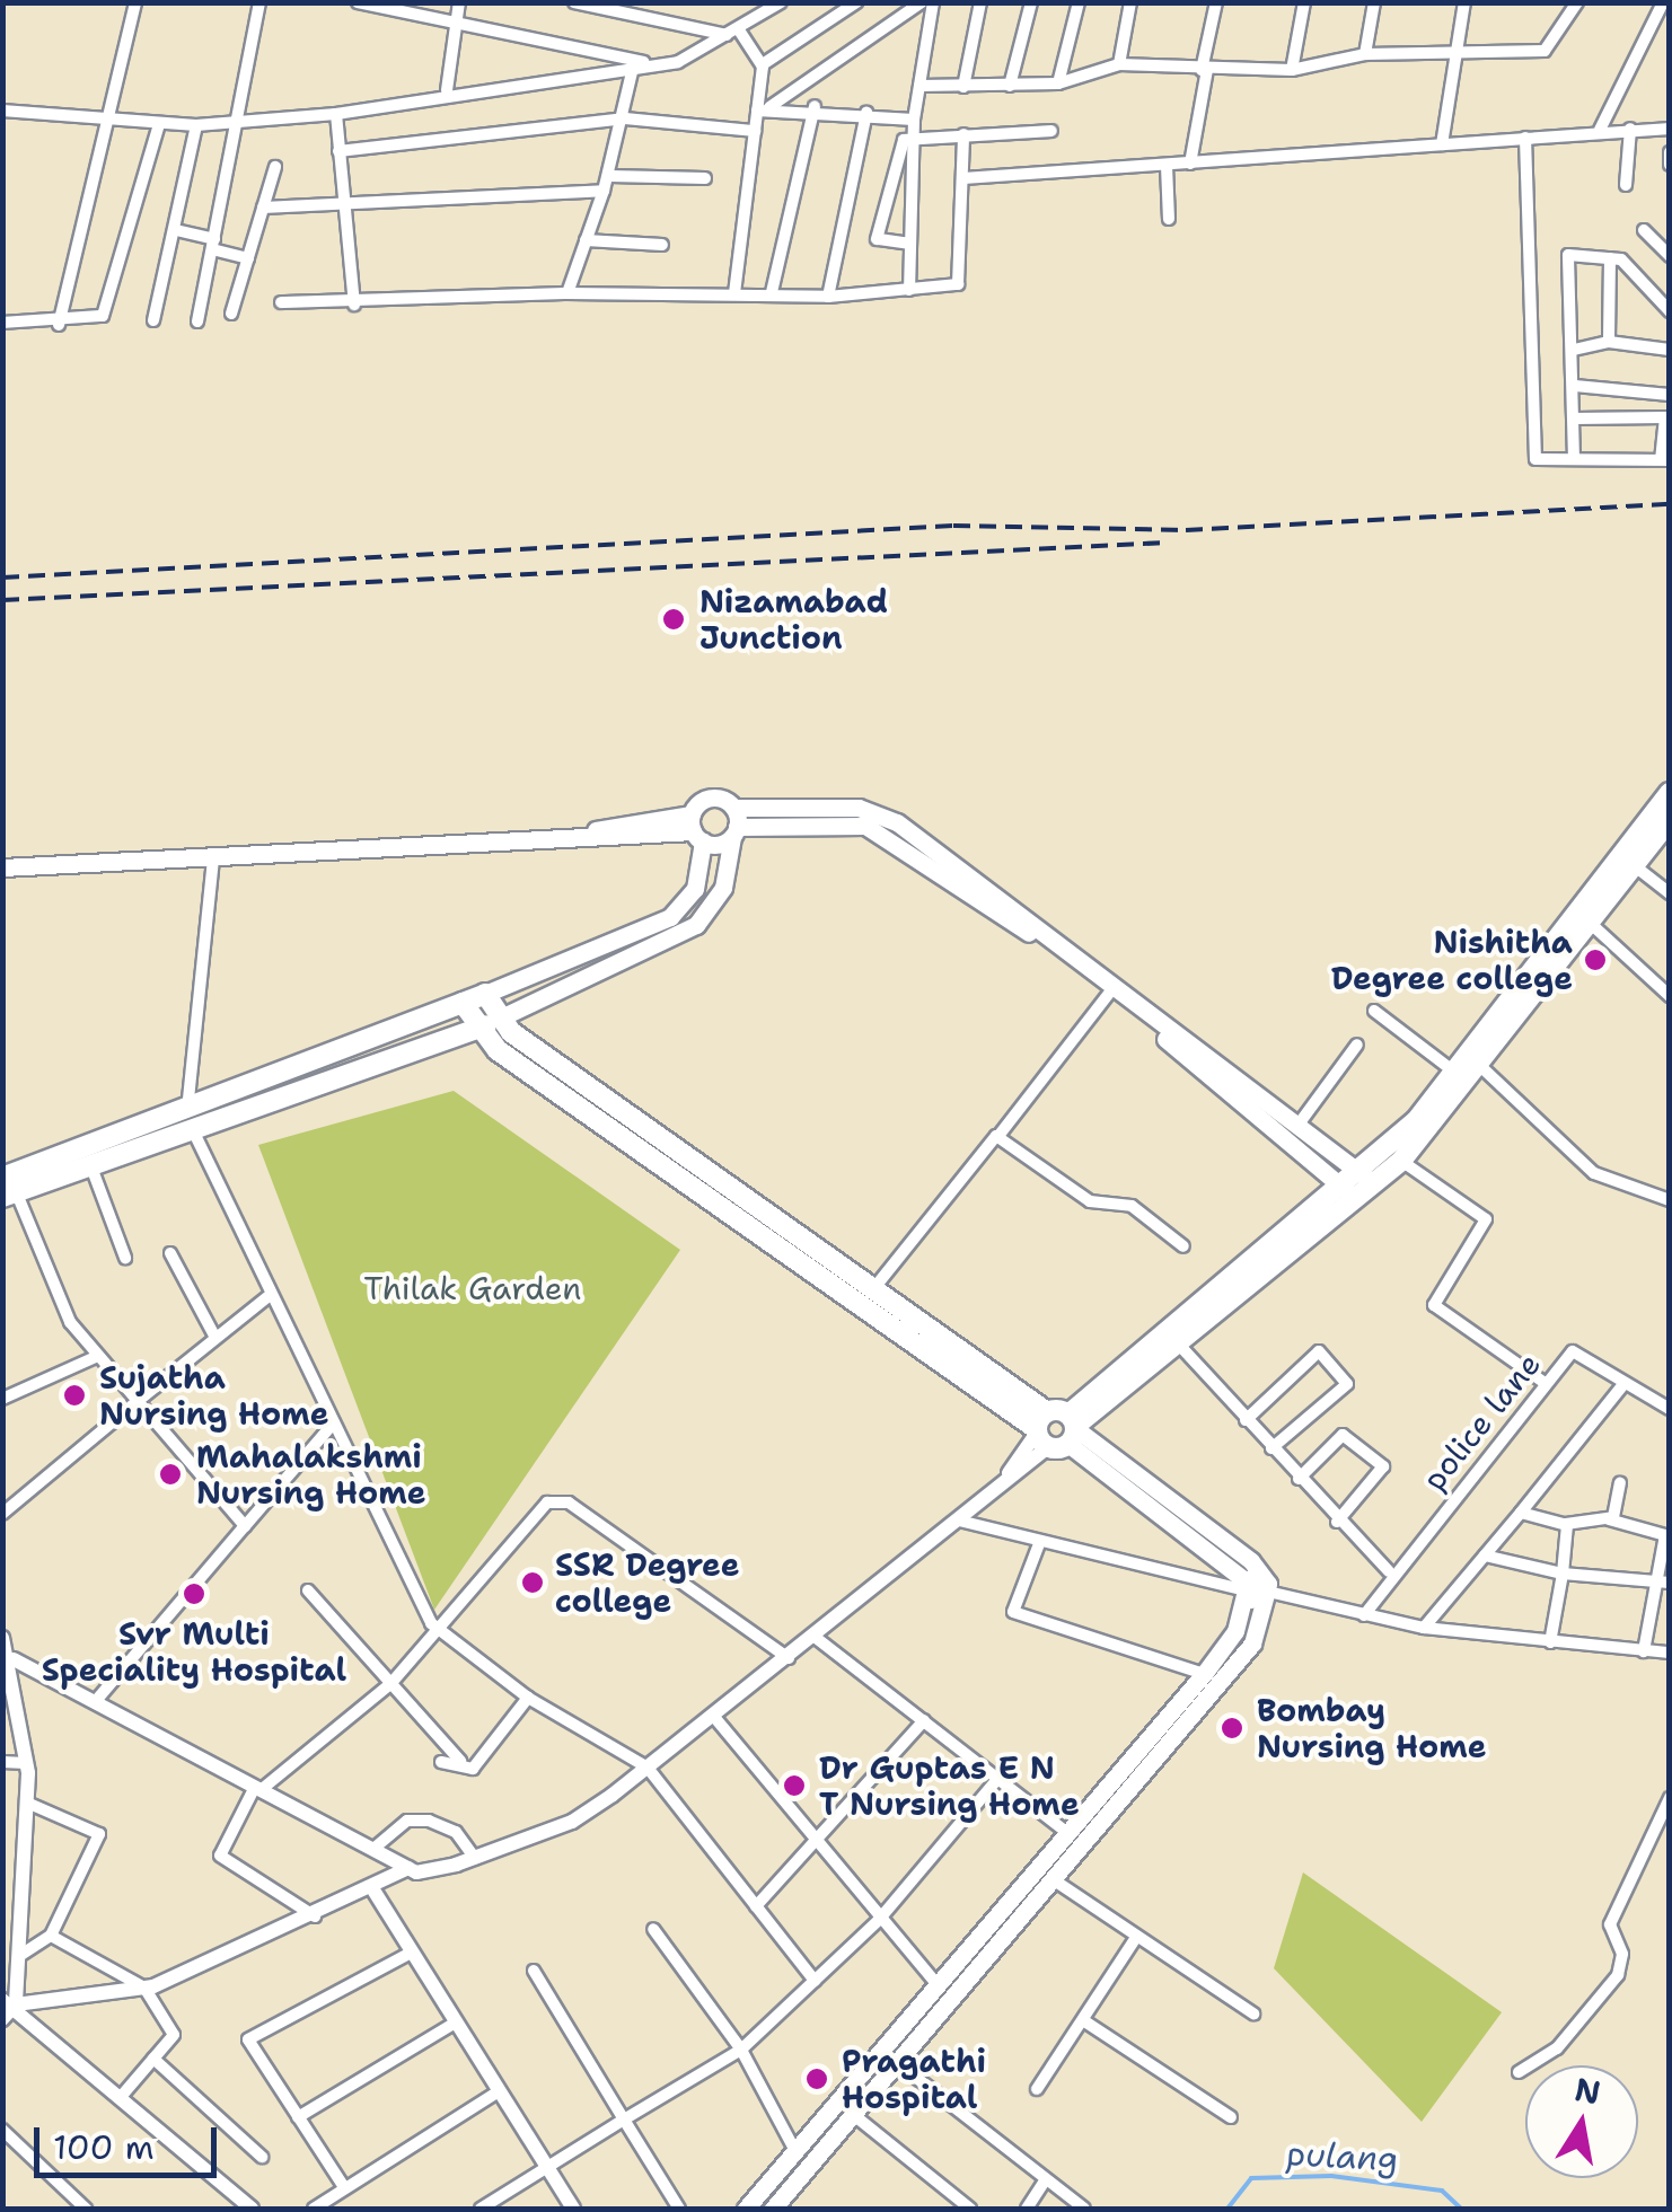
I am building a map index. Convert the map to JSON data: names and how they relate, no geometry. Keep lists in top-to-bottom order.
{
  "streets": {
    "street": ["police lane"]
  },
  "water": ["pulang"],
  "parks": ["Thilak Garden"],
  "places": [
    "Nizamabad Junction",
    "Nishitha Degree college",
    "Sujatha Nursing Home",
    "Mahalakshmi Nursing Home",
    "SSR Degree college",
    "Svr Multi Speciality Hospital",
    "Bombay Nursing Home",
    "Dr Guptas E N T Nursing Home",
    "Pragathi Hospital"
  ],
  "scale_bar": "100 m",
  "north": "top"
}
